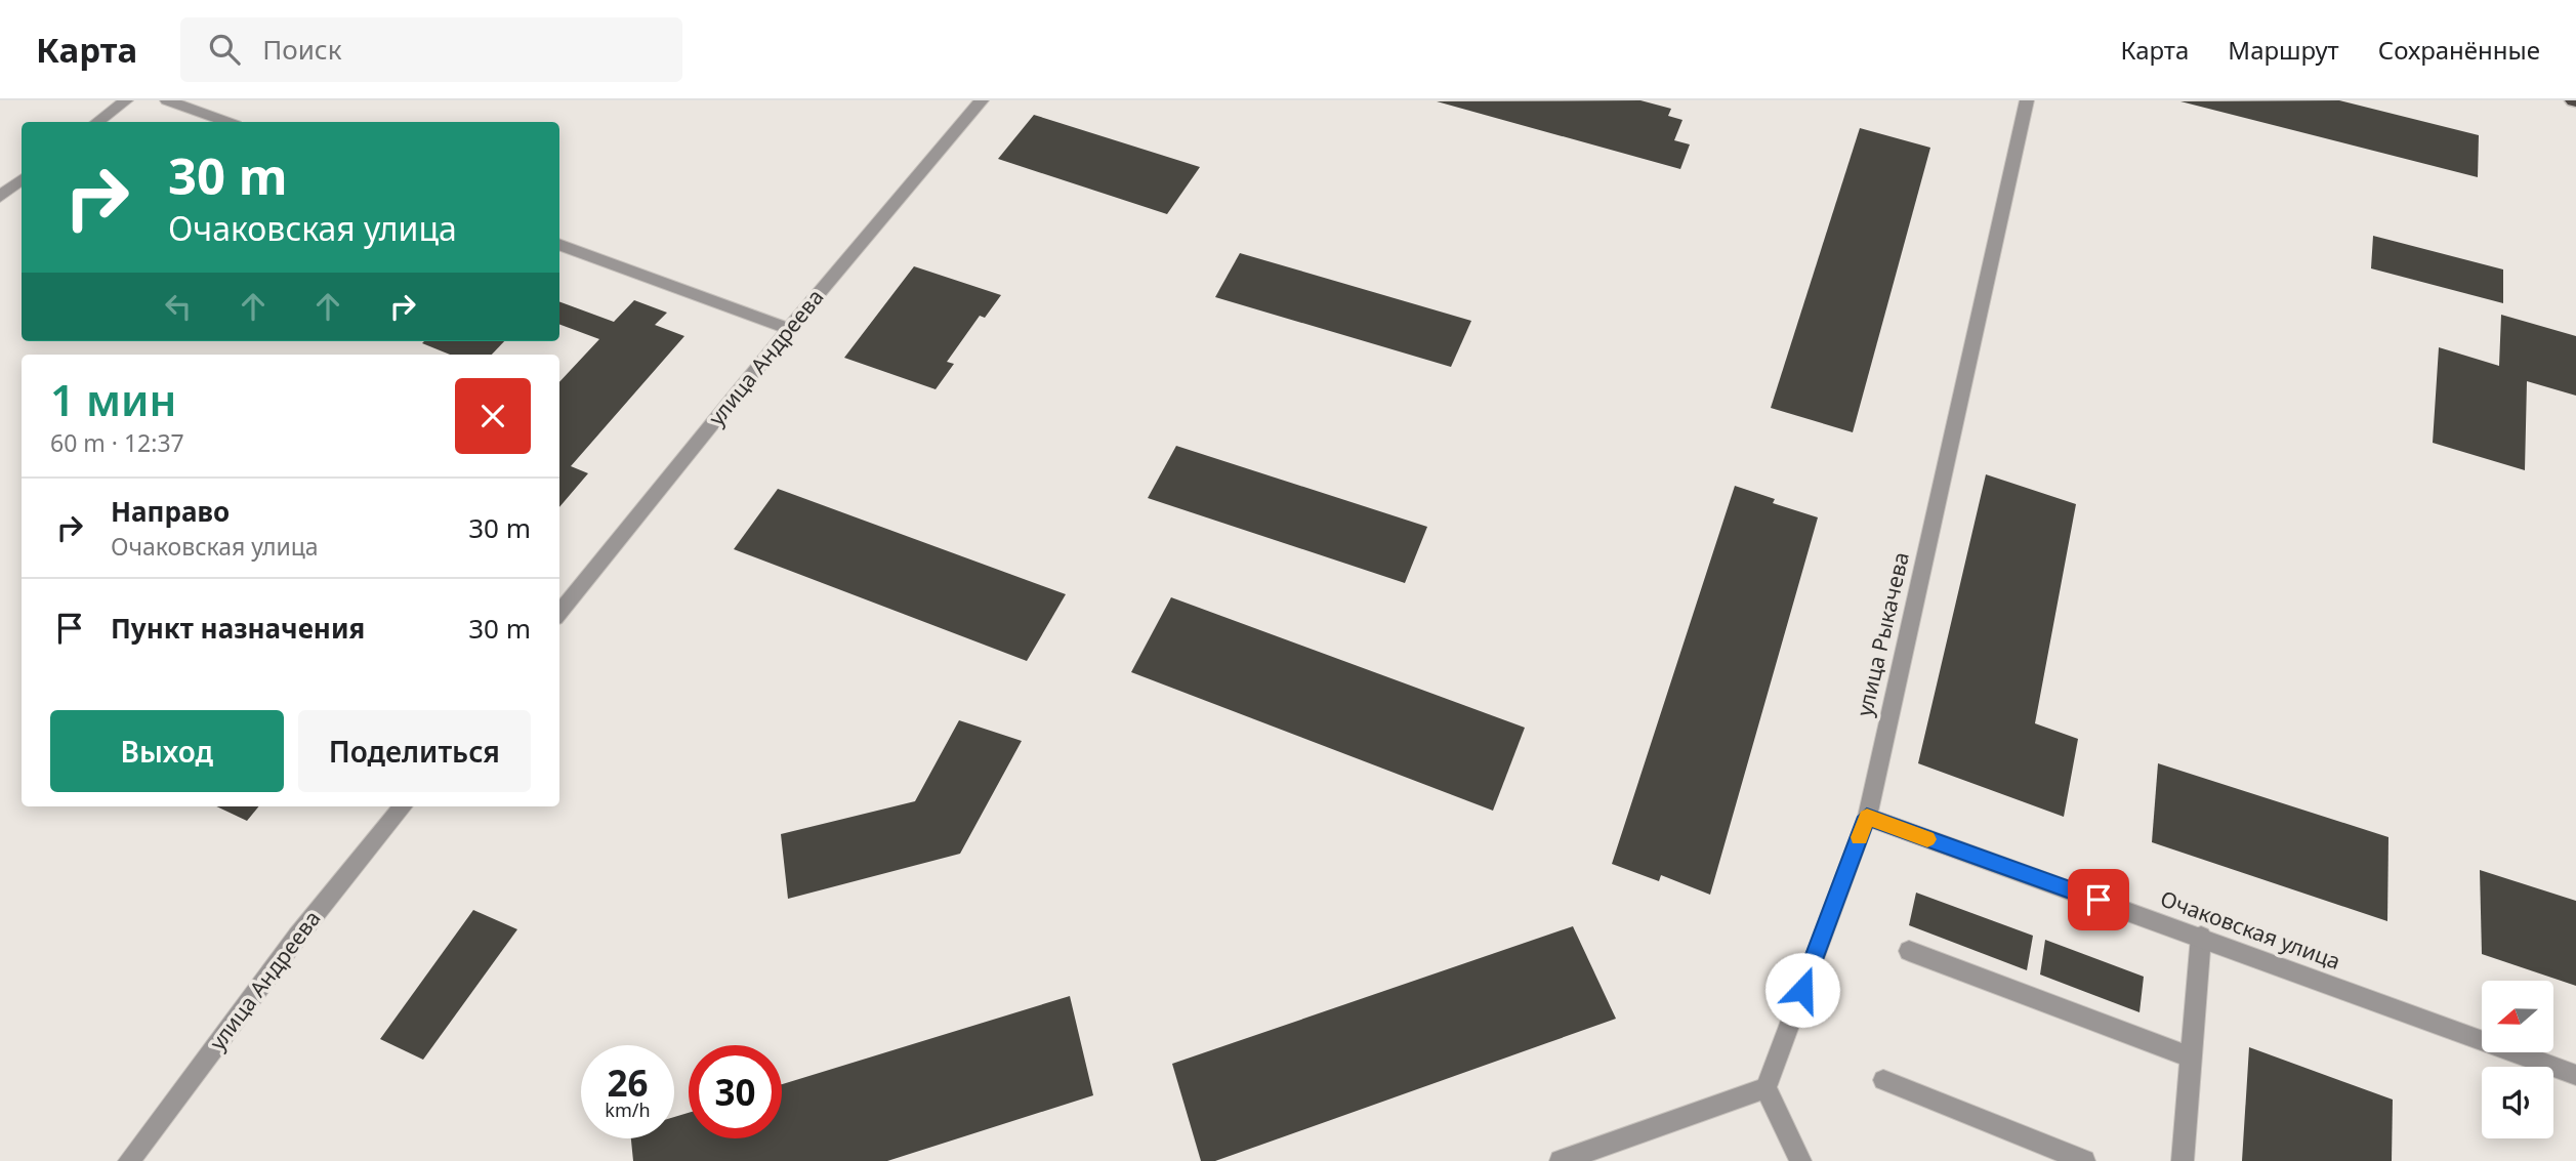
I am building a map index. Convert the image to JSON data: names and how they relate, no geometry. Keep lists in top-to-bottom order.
{
  "streets": {
    "street": ["улица Андреева", "улица Рыкачева", "Очаковская улица"]
  },
  "crossings": [
    ["улица Рыкачева", "Очаковская улица"]
  ],
  "north": "left",
  "page": {
    "header": "Карта",
    "search": "Поиск",
    "nav": ["Карта", "Маршрут", "Сохранённые"],
    "turn": ["30 m", "Очаковская улица"],
    "heading": ["1 мин", "60 m · 12:37"],
    "list": [
      {
        "name": "Направо",
        "note": "Очаковская улица",
        "value": "30 m"
      },
      {
        "name": "Пункт назначения",
        "value": "30 m"
      }
    ],
    "buttons": ["Выход", "Поделиться"],
    "speed": "26 km/h",
    "limit": "30"
  }
}
